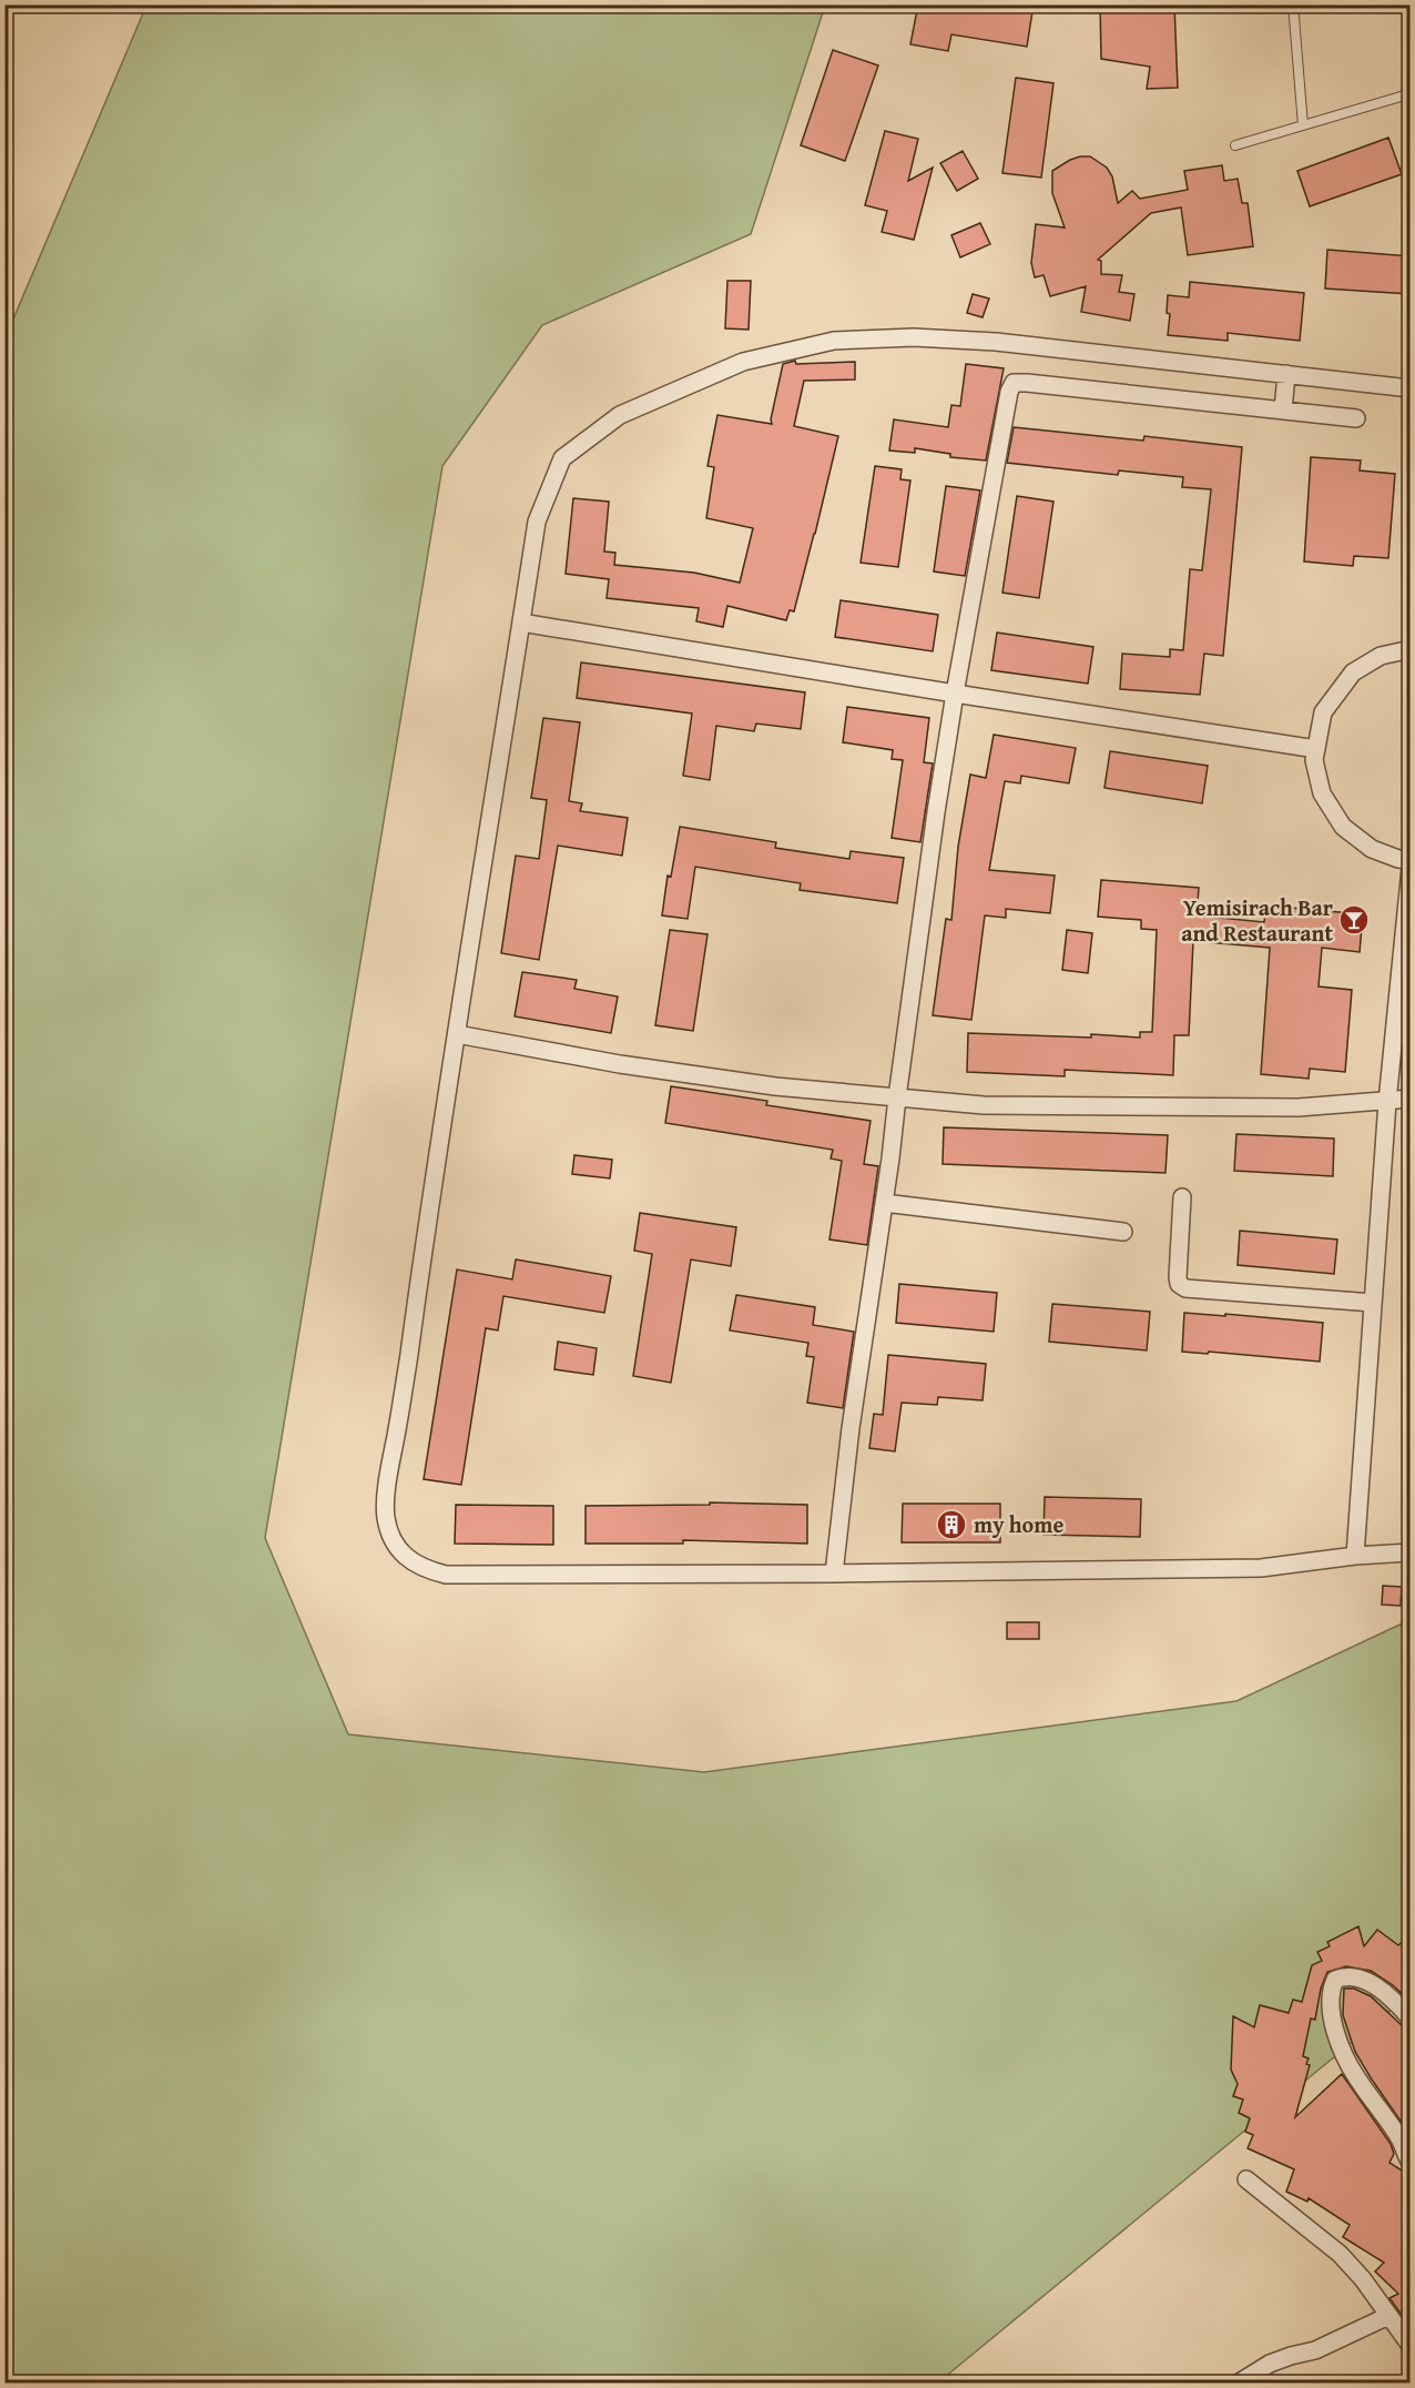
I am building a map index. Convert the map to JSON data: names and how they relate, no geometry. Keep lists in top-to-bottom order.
{
  "places": {
    "bar": ["Yemisirach Bar and Restaurant"],
    "building": ["my home"]
  }
}
